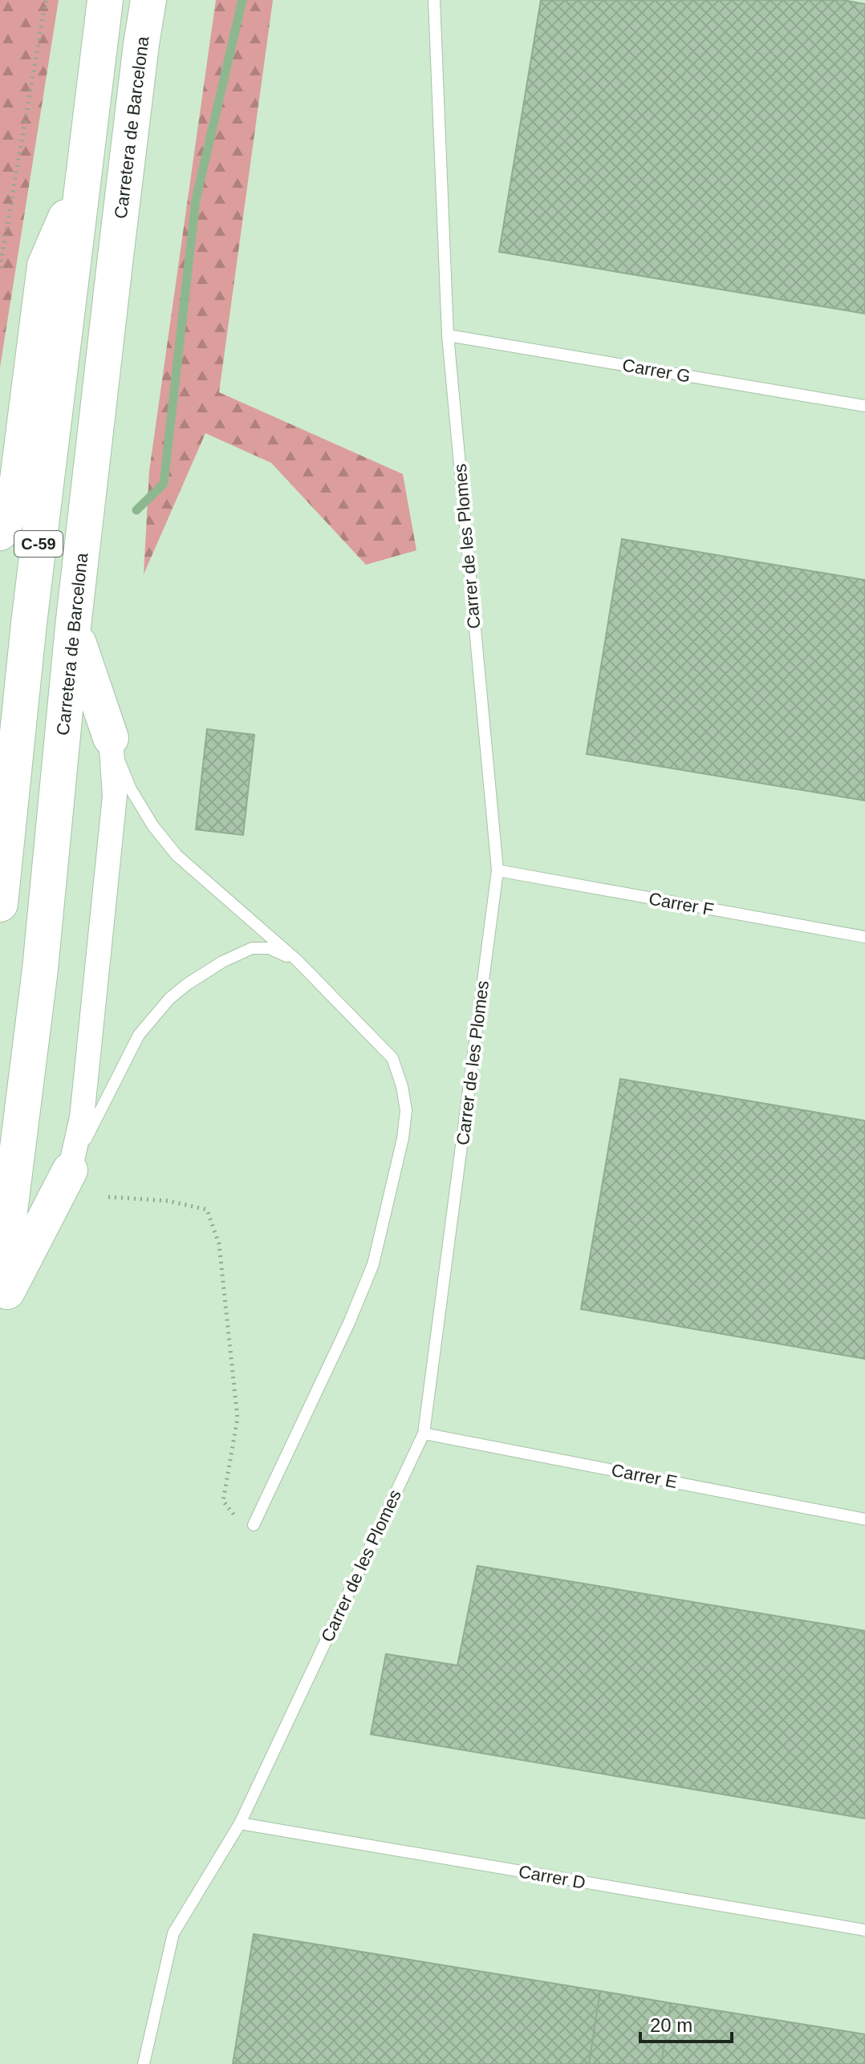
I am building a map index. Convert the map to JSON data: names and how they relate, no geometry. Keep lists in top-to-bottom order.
{
  "streets": {
    "highway": ["Carretera de Barcelona", "C-59"],
    "lane": [
      "Carrer G",
      "Carrer de les Plomes",
      "Carrer F",
      "Carrer E",
      "Carrer D"
    ]
  },
  "crossings": [
    ["Carrer G", "Carrer de les Plomes"],
    ["Carrer de les Plomes", "Carrer F"],
    ["Carrer de les Plomes", "Carrer E"],
    ["Carrer de les Plomes", "Carrer D"]
  ],
  "scale_bar": "20 m"
}
